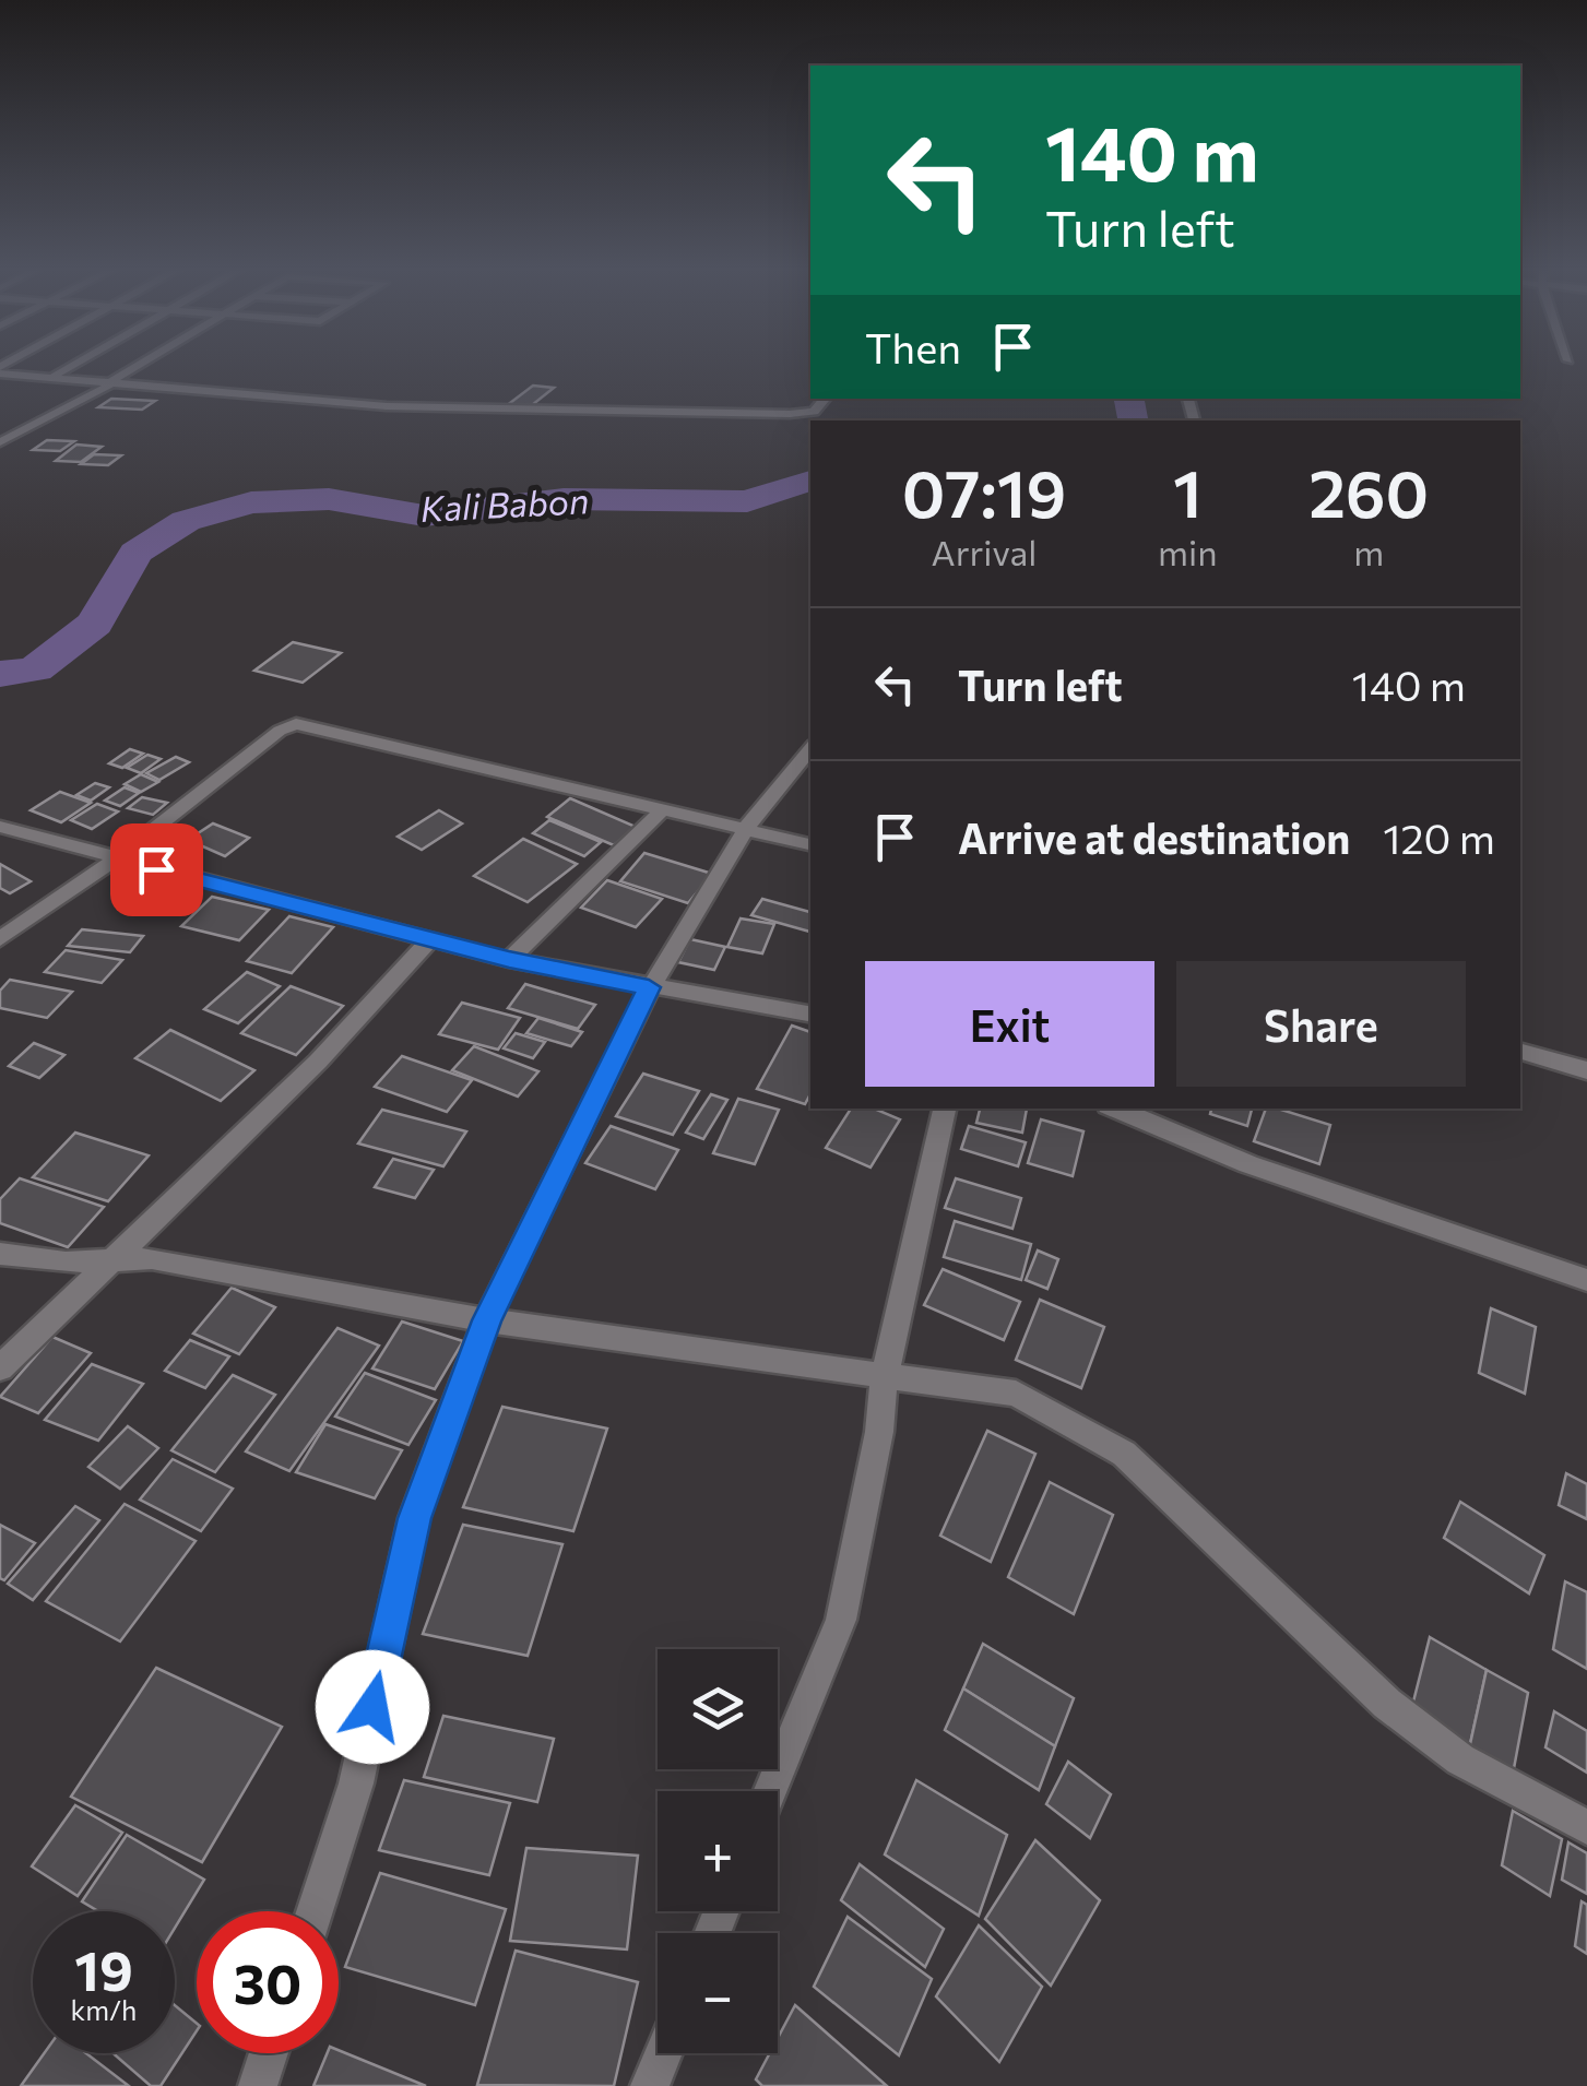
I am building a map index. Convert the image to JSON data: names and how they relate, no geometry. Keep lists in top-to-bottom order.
{
  "water": ["Kali Babon"],
  "page": {
    "turn": ["140 m", "Turn left"],
    "then": "Then",
    "eta": [
      "07:19",
      "Arrival",
      "1",
      "min",
      "260",
      "m"
    ],
    "list": [
      {
        "name": "Turn left",
        "value": "140 m"
      },
      {
        "name": "Arrive at destination",
        "value": "120 m"
      }
    ],
    "buttons": ["Exit", "Share"],
    "map_buttons": ["+", "−"],
    "speed": "19 km/h",
    "limit": "30"
  }
}
